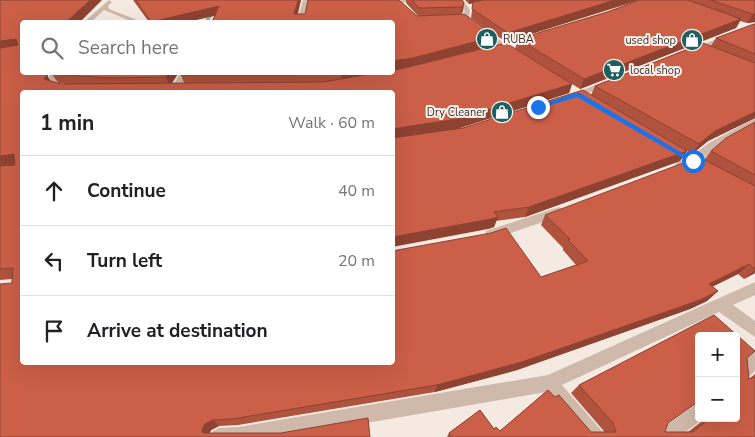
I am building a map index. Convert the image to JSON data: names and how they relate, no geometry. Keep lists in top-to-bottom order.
{
  "places": {
    "shop": ["RUBA", "used shop", "Dry Cleaner"],
    "supermarket": ["local shop"]
  },
  "page": {
    "search": "Search here",
    "heading": ["1 min", "Walk · 60 m"],
    "list": [
      ["Continue", "40 m"],
      ["Turn left", "20 m"],
      "Arrive at destination"
    ],
    "map_buttons": ["+", "−"]
  }
}
